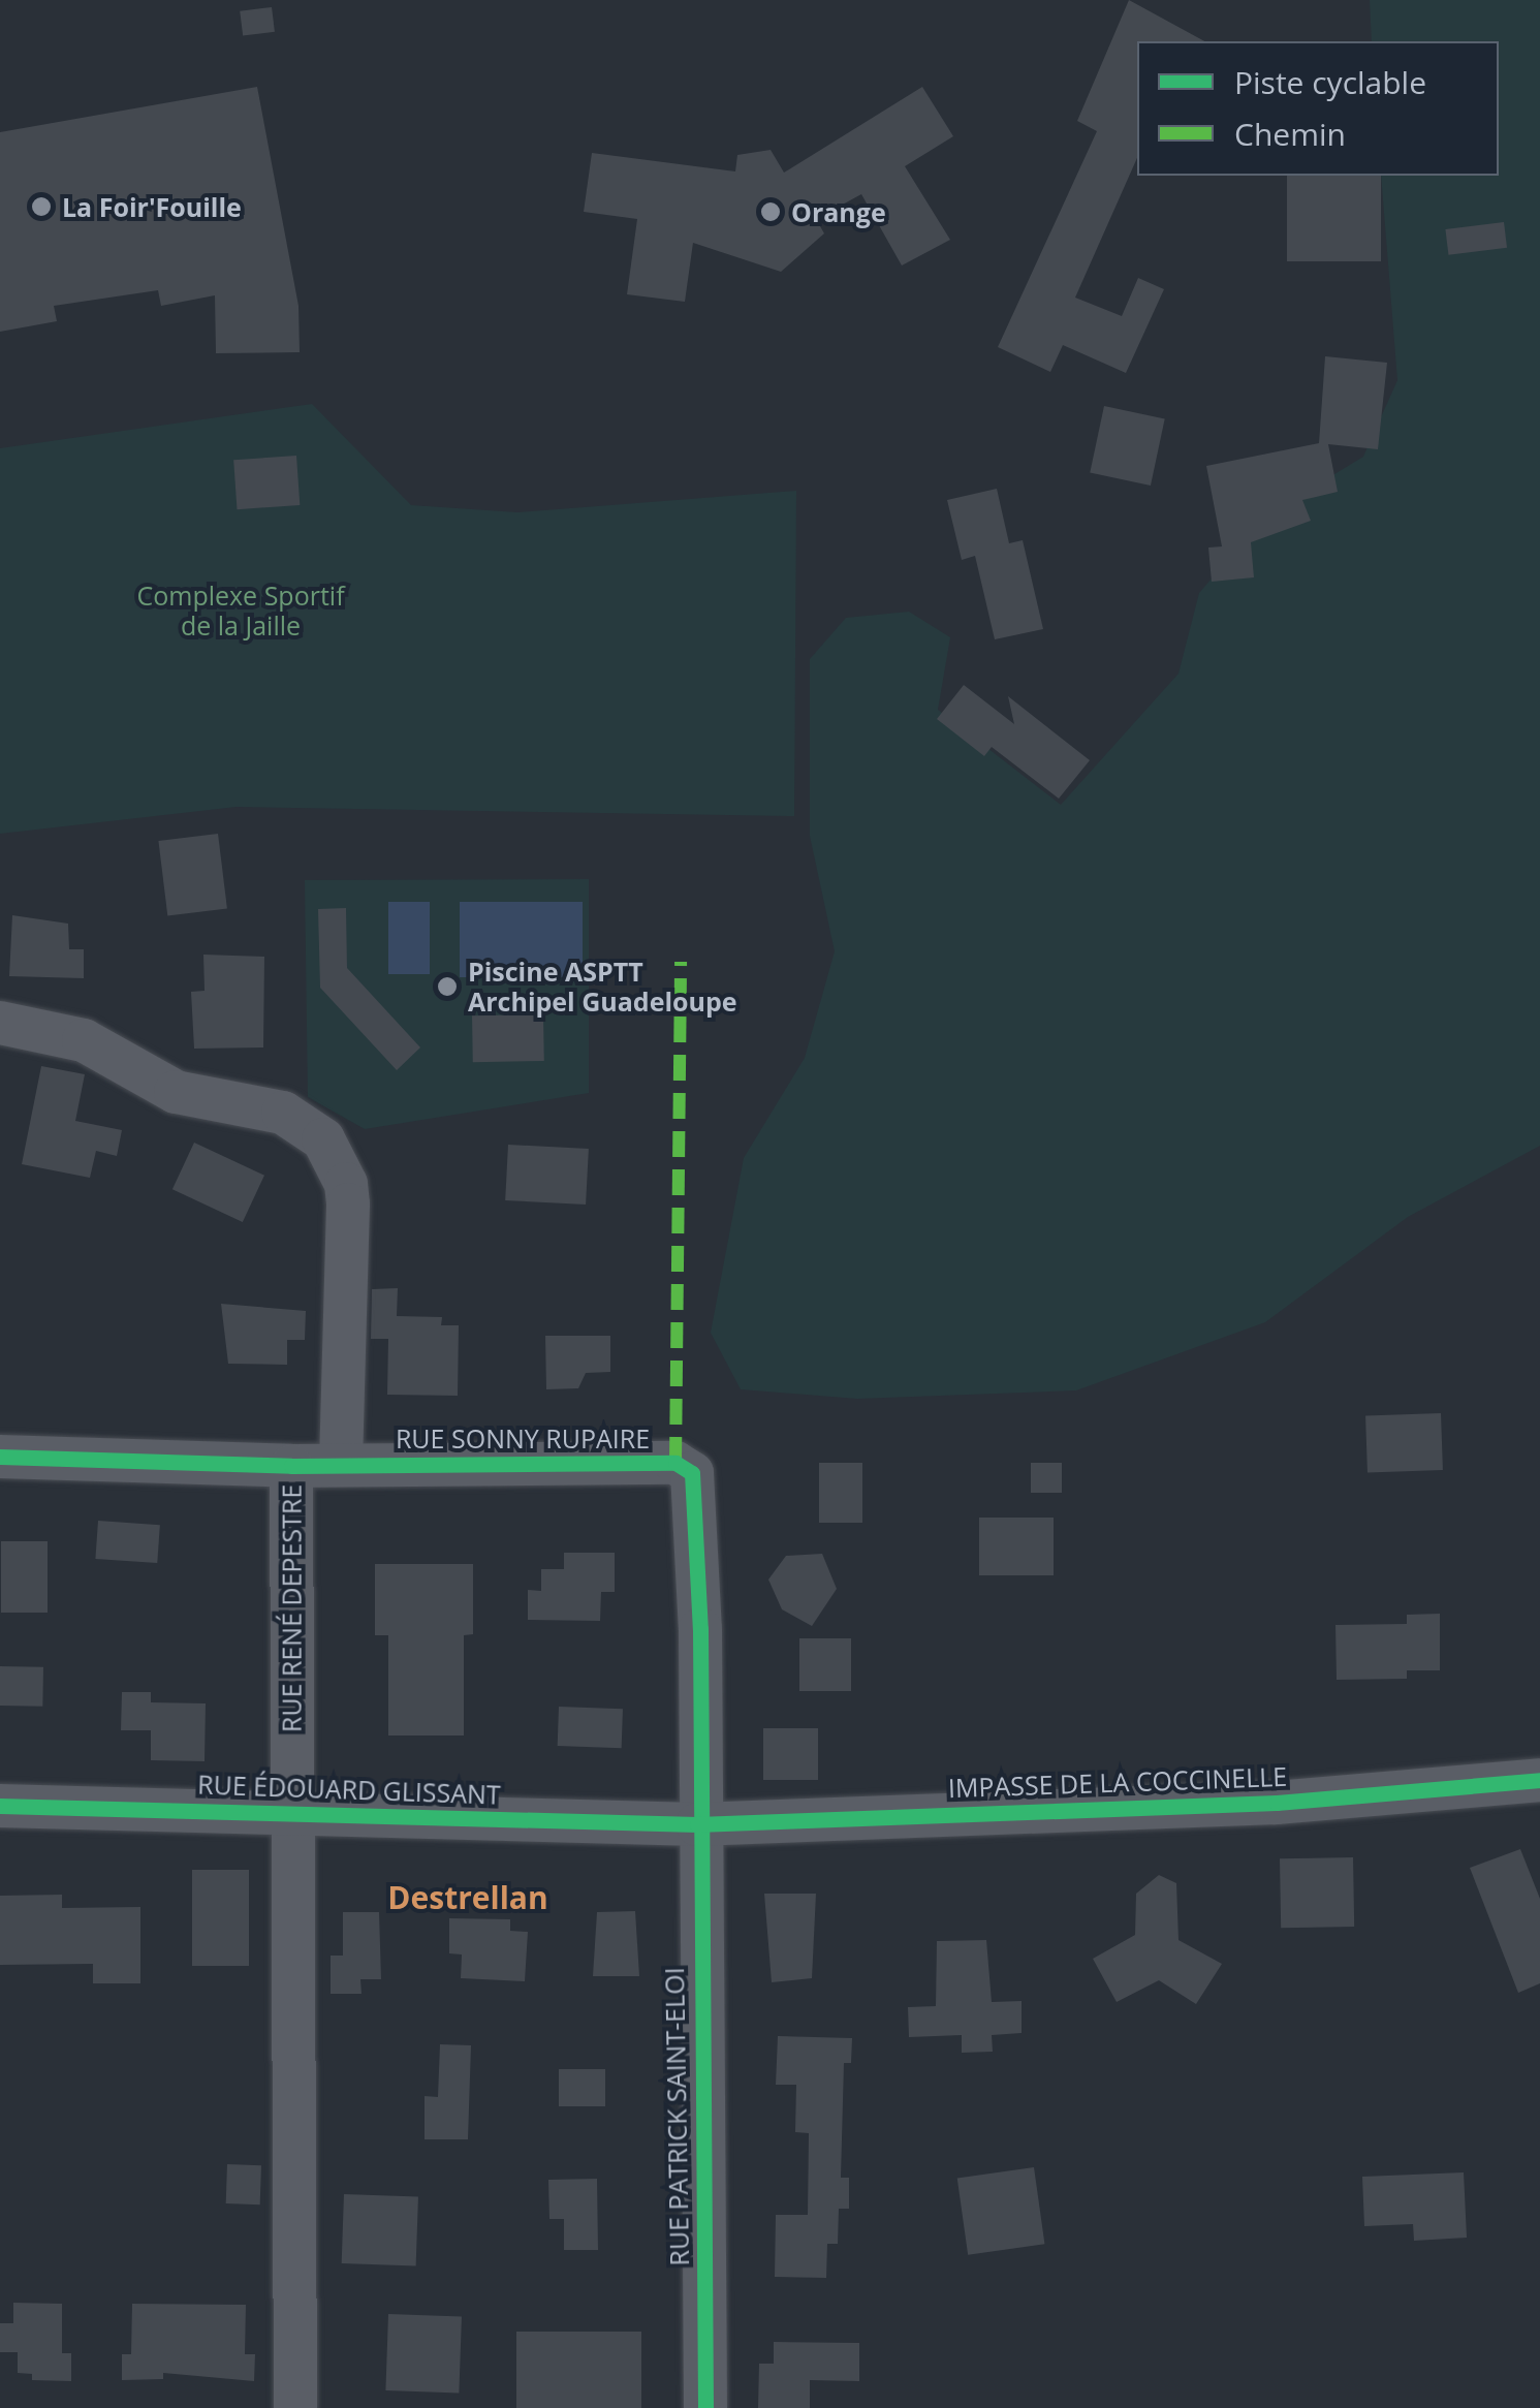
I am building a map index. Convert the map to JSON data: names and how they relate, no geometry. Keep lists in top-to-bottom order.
{
  "streets": {
    "street": [
      "RUE SONNY RUPAIRE",
      "RUE RENÉ DEPESTRE",
      "IMPASSE DE LA COCCINELLE",
      "RUE ÉDOUARD GLISSANT",
      "RUE PATRICK SAINT-ELOI"
    ]
  },
  "crossings": [
    ["RUE SONNY RUPAIRE", "RUE RENÉ DEPESTRE"],
    ["RUE SONNY RUPAIRE", "IMPASSE DE LA COCCINELLE"],
    ["RUE SONNY RUPAIRE", "RUE ÉDOUARD GLISSANT"],
    ["RUE SONNY RUPAIRE", "RUE PATRICK SAINT-ELOI"],
    ["RUE RENÉ DEPESTRE", "RUE ÉDOUARD GLISSANT"],
    ["IMPASSE DE LA COCCINELLE", "RUE ÉDOUARD GLISSANT"],
    ["IMPASSE DE LA COCCINELLE", "RUE PATRICK SAINT-ELOI"],
    ["RUE ÉDOUARD GLISSANT", "RUE PATRICK SAINT-ELOI"]
  ],
  "districts": ["Destrellan"],
  "parks": ["Complexe Sportif de la Jaille"],
  "places": ["La Foir'Fouille", "Orange", "Piscine ASPTT Archipel Guadeloupe"],
  "legend": ["Piste cyclable", "Chemin"]
}
